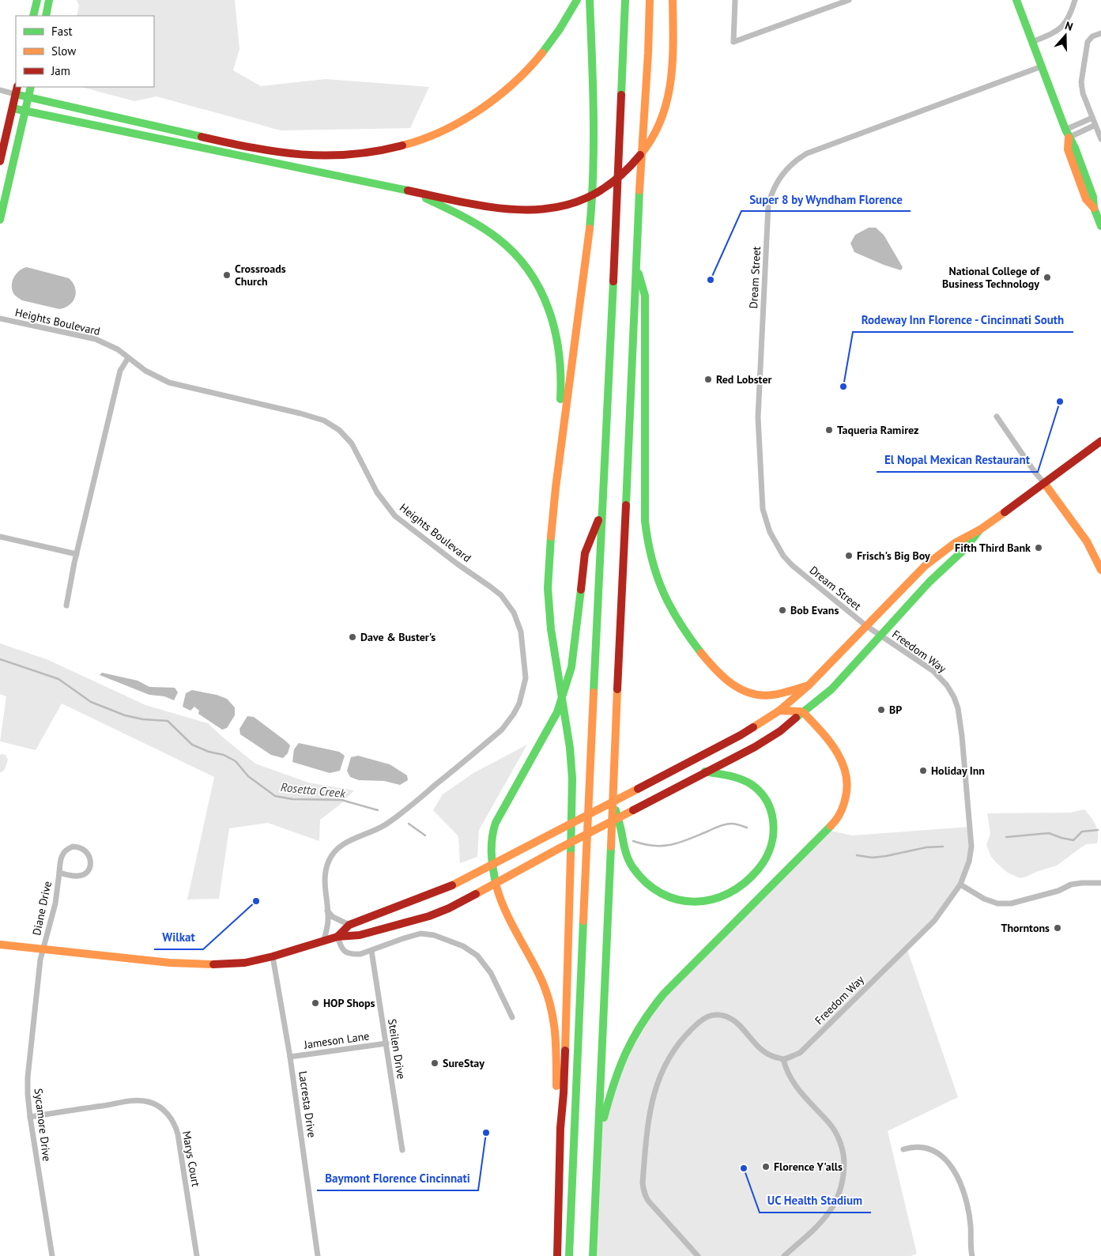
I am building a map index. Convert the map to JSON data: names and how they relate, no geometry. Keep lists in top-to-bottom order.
{
  "streets": {
    "street": [
      "Dream Street",
      "Heights Boulevard",
      "Freedom Way",
      "Diane Drive",
      "Jameson Lane",
      "Steilen Drive",
      "Lacresta Drive",
      "Sycamore Drive",
      "Marys Court"
    ]
  },
  "crossings": [
    ["Dream Street", "Freedom Way"],
    ["Diane Drive", "Sycamore Drive"],
    ["Jameson Lane", "Steilen Drive"],
    ["Jameson Lane", "Lacresta Drive"],
    ["Sycamore Drive", "Marys Court"]
  ],
  "water": ["Rosetta Creek"],
  "places": [
    "Crossroads Church",
    "National College of Business Technology",
    "Super 8 by Wyndham Florence",
    "Red Lobster",
    "Rodeway Inn Florence - Cincinnati South",
    "El Nopal Mexican Restaurant",
    "Taqueria Ramirez",
    "Fifth Third Bank",
    "Frisch's Big Boy",
    "Bob Evans",
    "Dave & Buster's",
    "BP",
    "Holiday Inn",
    "Wilkat",
    "Thorntons",
    "HOP Shops",
    "SureStay",
    "Baymont Florence Cincinnati",
    "Florence Y'alls",
    "UC Health Stadium"
  ],
  "legend": ["Fast", "Slow", "Jam"],
  "north": "top"
}
